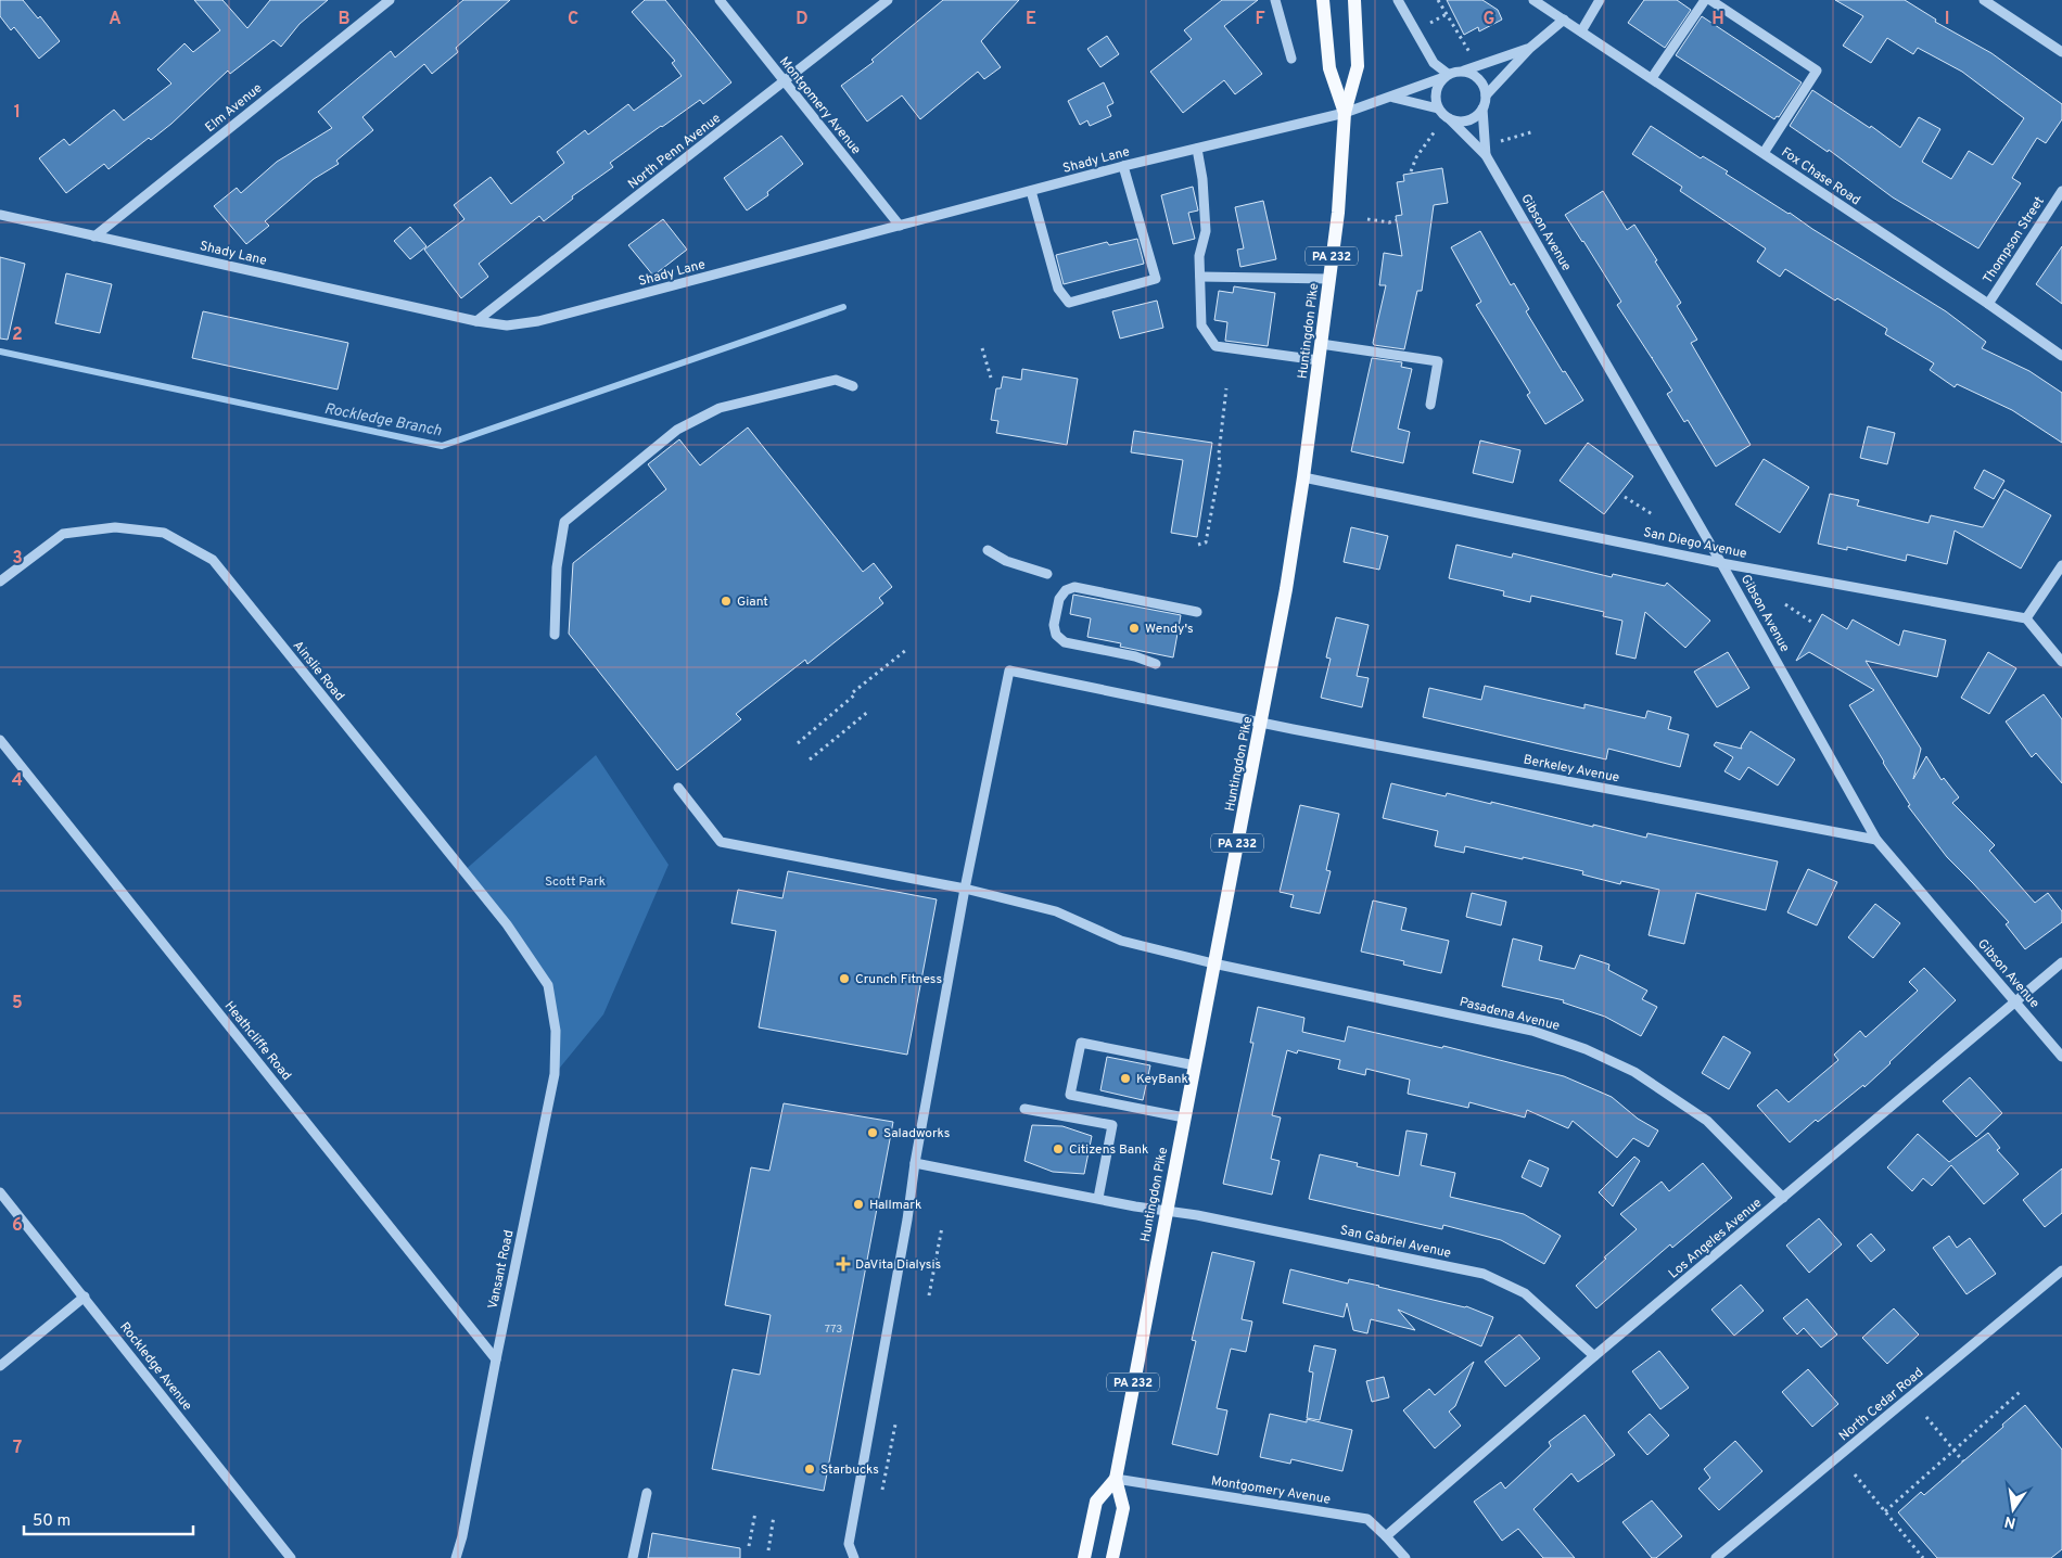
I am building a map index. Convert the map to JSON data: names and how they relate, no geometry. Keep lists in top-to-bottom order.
{
  "streets": {
    "main road": ["PA 232", "Huntingdon Pike"],
    "street": [
      "Montgomery Avenue",
      "Elm Avenue",
      "North Penn Avenue",
      "Shady Lane",
      "Fox Chase Road",
      "Gibson Avenue",
      "Thompson Street",
      "San Diego Avenue",
      "Ainslie Road",
      "Berkeley Avenue",
      "Pasadena Avenue",
      "Heathcliffe Road",
      "Los Angeles Avenue",
      "San Gabriel Avenue",
      "Vansant Road",
      "Rockledge Avenue",
      "North Cedar Road"
    ]
  },
  "crossings": [
    ["Montgomery Avenue", "North Penn Avenue"],
    ["Montgomery Avenue", "Shady Lane"],
    ["Montgomery Avenue", "Huntingdon Pike"],
    ["Montgomery Avenue", "Los Angeles Avenue"],
    ["Elm Avenue", "Shady Lane"],
    ["North Penn Avenue", "Shady Lane"],
    ["Shady Lane", "Huntingdon Pike"],
    ["Fox Chase Road", "Thompson Street"],
    ["Gibson Avenue", "San Diego Avenue"],
    ["Gibson Avenue", "Berkeley Avenue"],
    ["Gibson Avenue", "Los Angeles Avenue"],
    ["Huntingdon Pike", "San Diego Avenue"],
    ["Huntingdon Pike", "Berkeley Avenue"],
    ["Huntingdon Pike", "Pasadena Avenue"],
    ["Huntingdon Pike", "San Gabriel Avenue"],
    ["Ainslie Road", "Vansant Road"],
    ["Berkeley Avenue", "Pasadena Avenue"],
    ["Pasadena Avenue", "Los Angeles Avenue"],
    ["Heathcliffe Road", "Vansant Road"],
    ["Los Angeles Avenue", "San Gabriel Avenue"]
  ],
  "water": ["Rockledge Branch"],
  "parks": ["Scott Park"],
  "places": {
    "other": [
      "Giant",
      "Wendy's",
      "Crunch Fitness",
      "KeyBank",
      "Saladworks",
      "Citizens Bank",
      "Hallmark",
      "Starbucks"
    ],
    "health": ["DaVita Dialysis"]
  },
  "house_numbers": ["773"],
  "scale_bar": "50 m",
  "north": "bottom",
  "grid": {
    "columns": [
      "A",
      "B",
      "C",
      "D",
      "E",
      "F",
      "G",
      "H",
      "I"
    ],
    "rows": [
      "1",
      "2",
      "3",
      "4",
      "5",
      "6",
      "7"
    ]
  }
}
